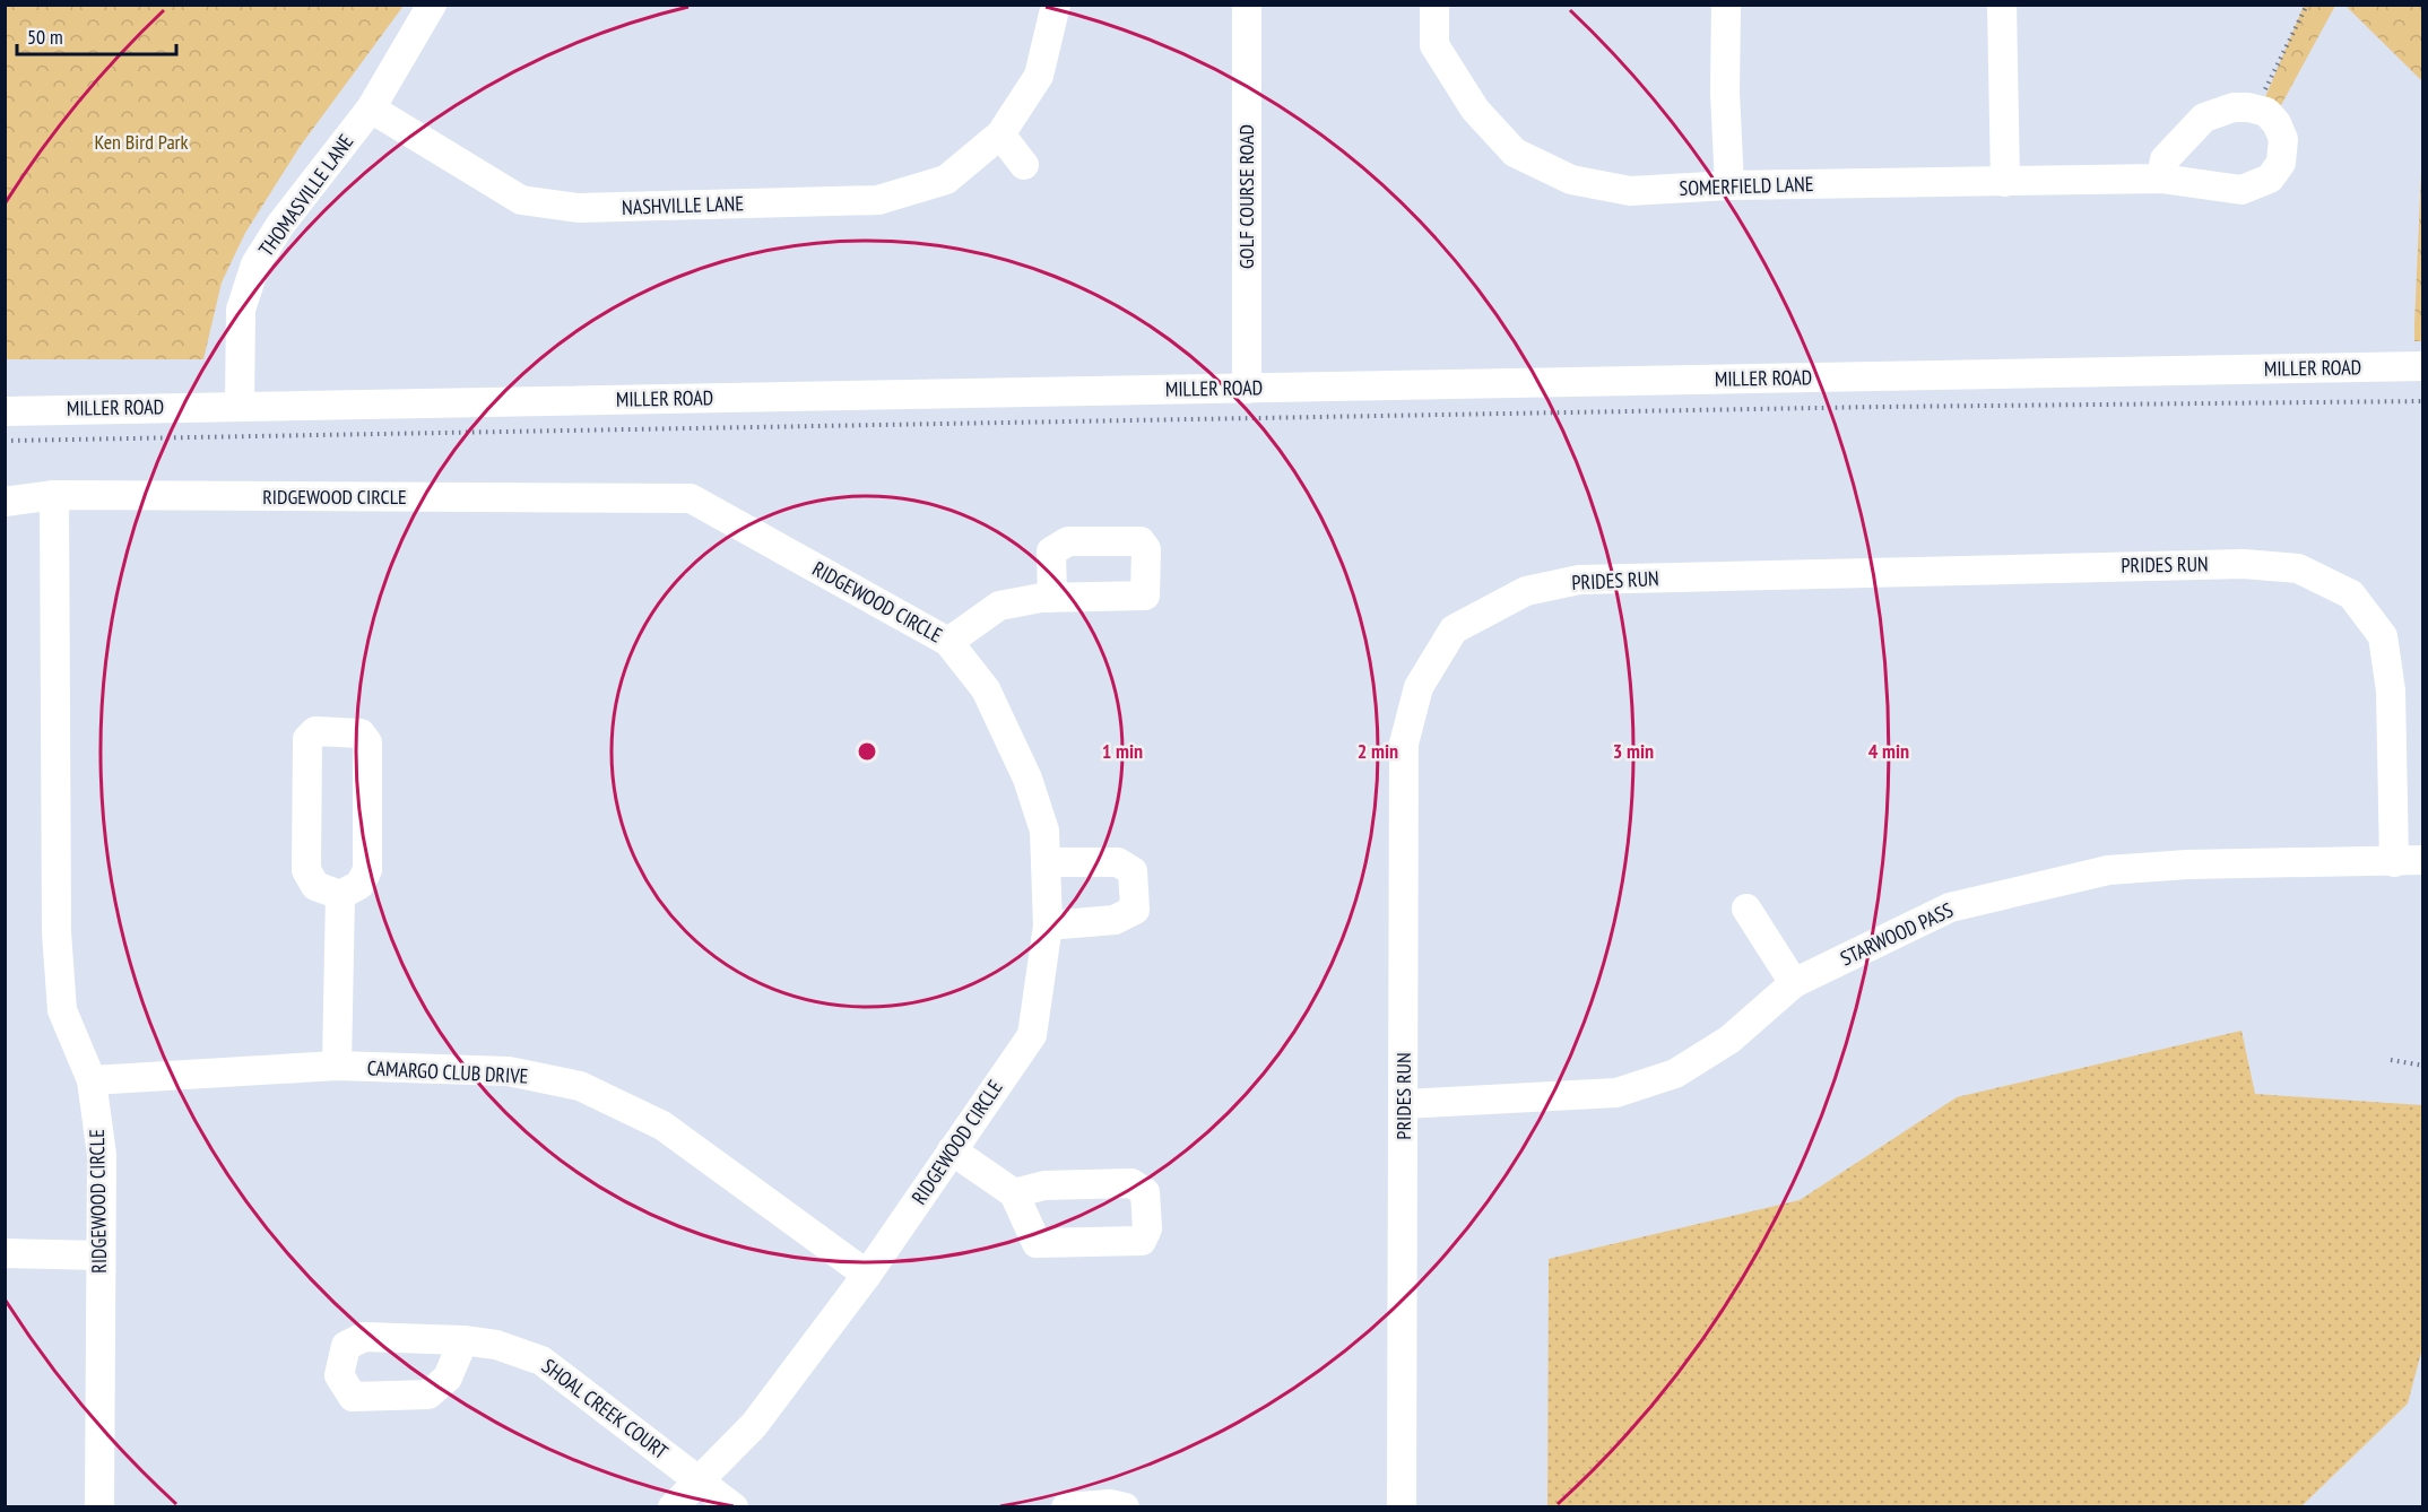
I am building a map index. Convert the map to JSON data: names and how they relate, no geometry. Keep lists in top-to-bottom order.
{
  "streets": {
    "street": [
      "SOMERFIELD LANE",
      "THOMASVILLE LANE",
      "GOLF COURSE ROAD",
      "NASHVILLE LANE",
      "MILLER ROAD",
      "RIDGEWOOD CIRCLE",
      "PRIDES RUN",
      "STARWOOD PASS",
      "CAMARGO CLUB DRIVE",
      "SHOAL CREEK COURT"
    ]
  },
  "crossings": [
    ["THOMASVILLE LANE", "NASHVILLE LANE"],
    ["THOMASVILLE LANE", "MILLER ROAD"],
    ["GOLF COURSE ROAD", "MILLER ROAD"],
    ["RIDGEWOOD CIRCLE", "CAMARGO CLUB DRIVE"],
    ["RIDGEWOOD CIRCLE", "SHOAL CREEK COURT"],
    ["PRIDES RUN", "STARWOOD PASS"]
  ],
  "parks": ["Ken Bird Park"],
  "scale_bar": "50 m",
  "rings": [
    "1 min",
    "2 min",
    "3 min",
    "4 min"
  ]
}
